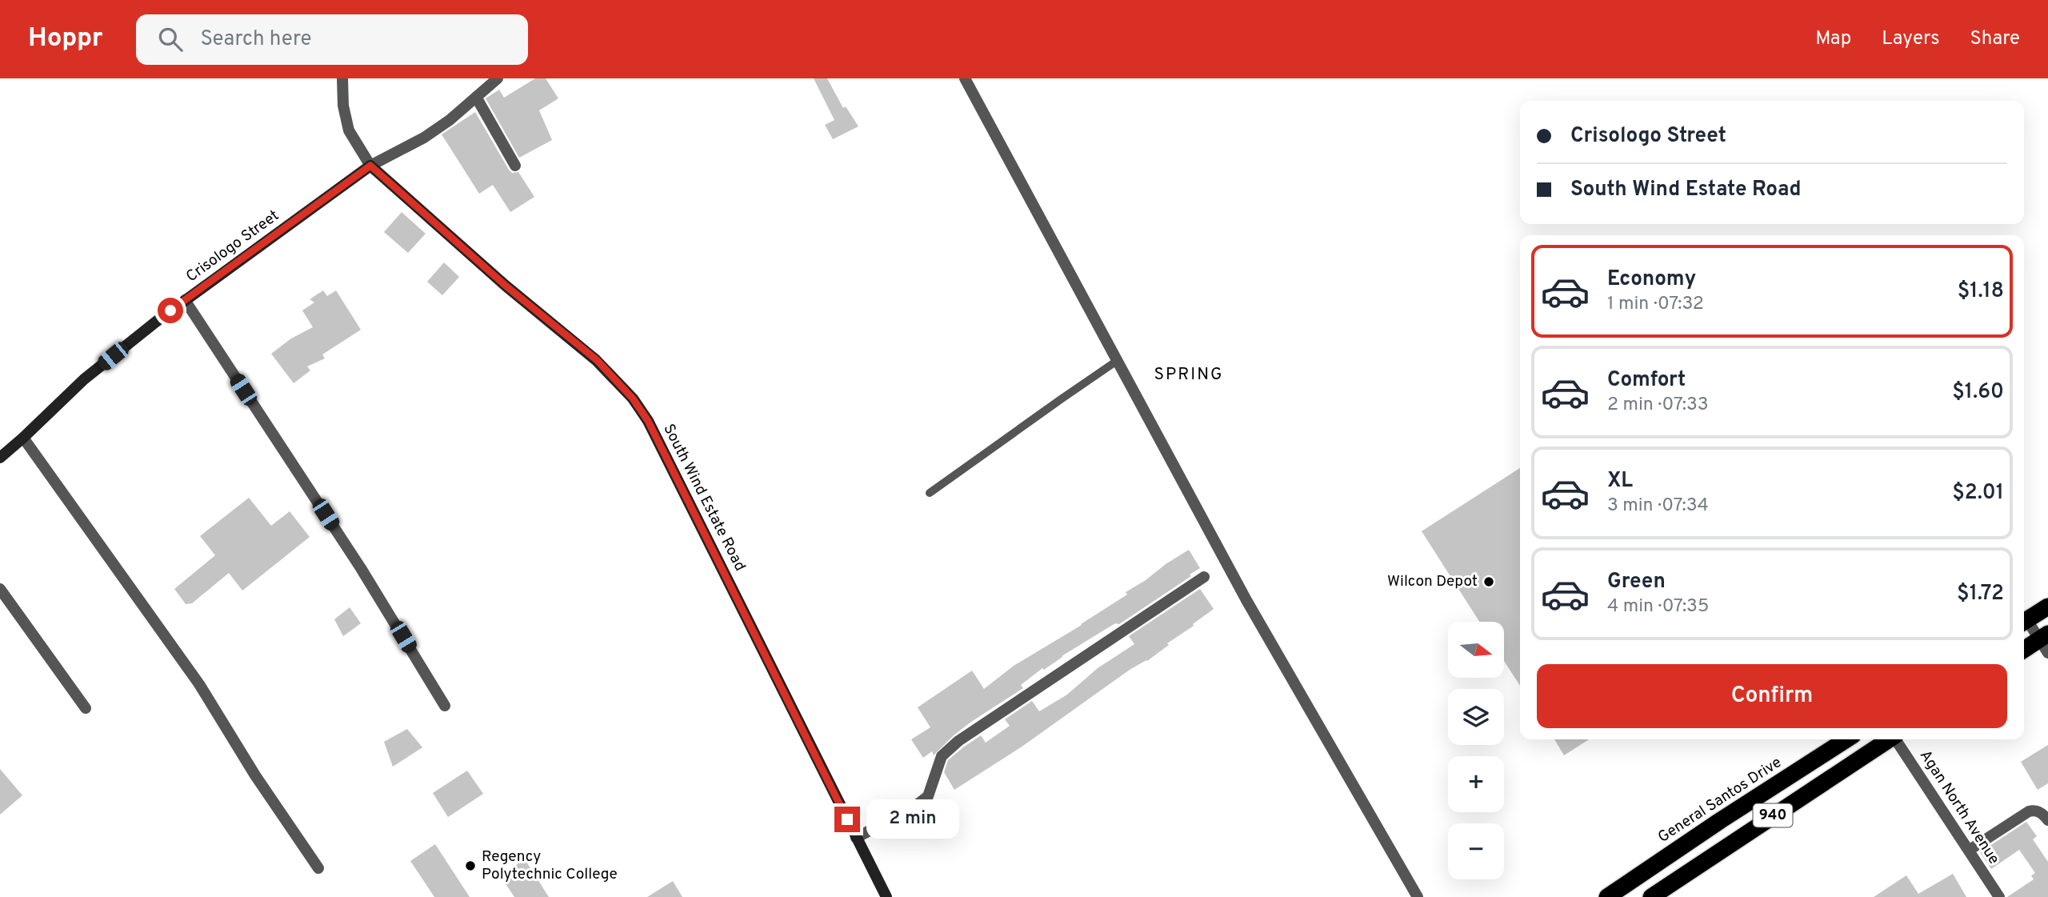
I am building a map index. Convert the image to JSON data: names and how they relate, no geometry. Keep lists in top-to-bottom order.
{
  "streets": {
    "highway": ["General Santos Drive", "940"],
    "street": ["Crisologo Street", "South Wind Estate Road", "Agan North Avenue"]
  },
  "crossings": [
    ["Crisologo Street", "South Wind Estate Road"]
  ],
  "districts": ["SPRING"],
  "places": ["Wilcon Depot", "Regency Polytechnic College"],
  "north": "right",
  "page": {
    "header": "Hoppr",
    "search": "Search here",
    "nav": ["Map", "Layers", "Share"],
    "banner": ["Crisologo Street", "South Wind Estate Road"],
    "list": [
      {
        "name": "Economy",
        "note": "1 min · 07:32",
        "value": "$1.18"
      },
      {
        "name": "Comfort",
        "note": "2 min · 07:33",
        "value": "$1.60"
      },
      {
        "name": "XL",
        "note": "3 min · 07:34",
        "value": "$2.01"
      },
      {
        "name": "Green",
        "note": "4 min · 07:35",
        "value": "$1.72"
      }
    ],
    "map_buttons": ["+", "−"],
    "buttons": "Confirm",
    "bubble": "2 min"
  }
}
